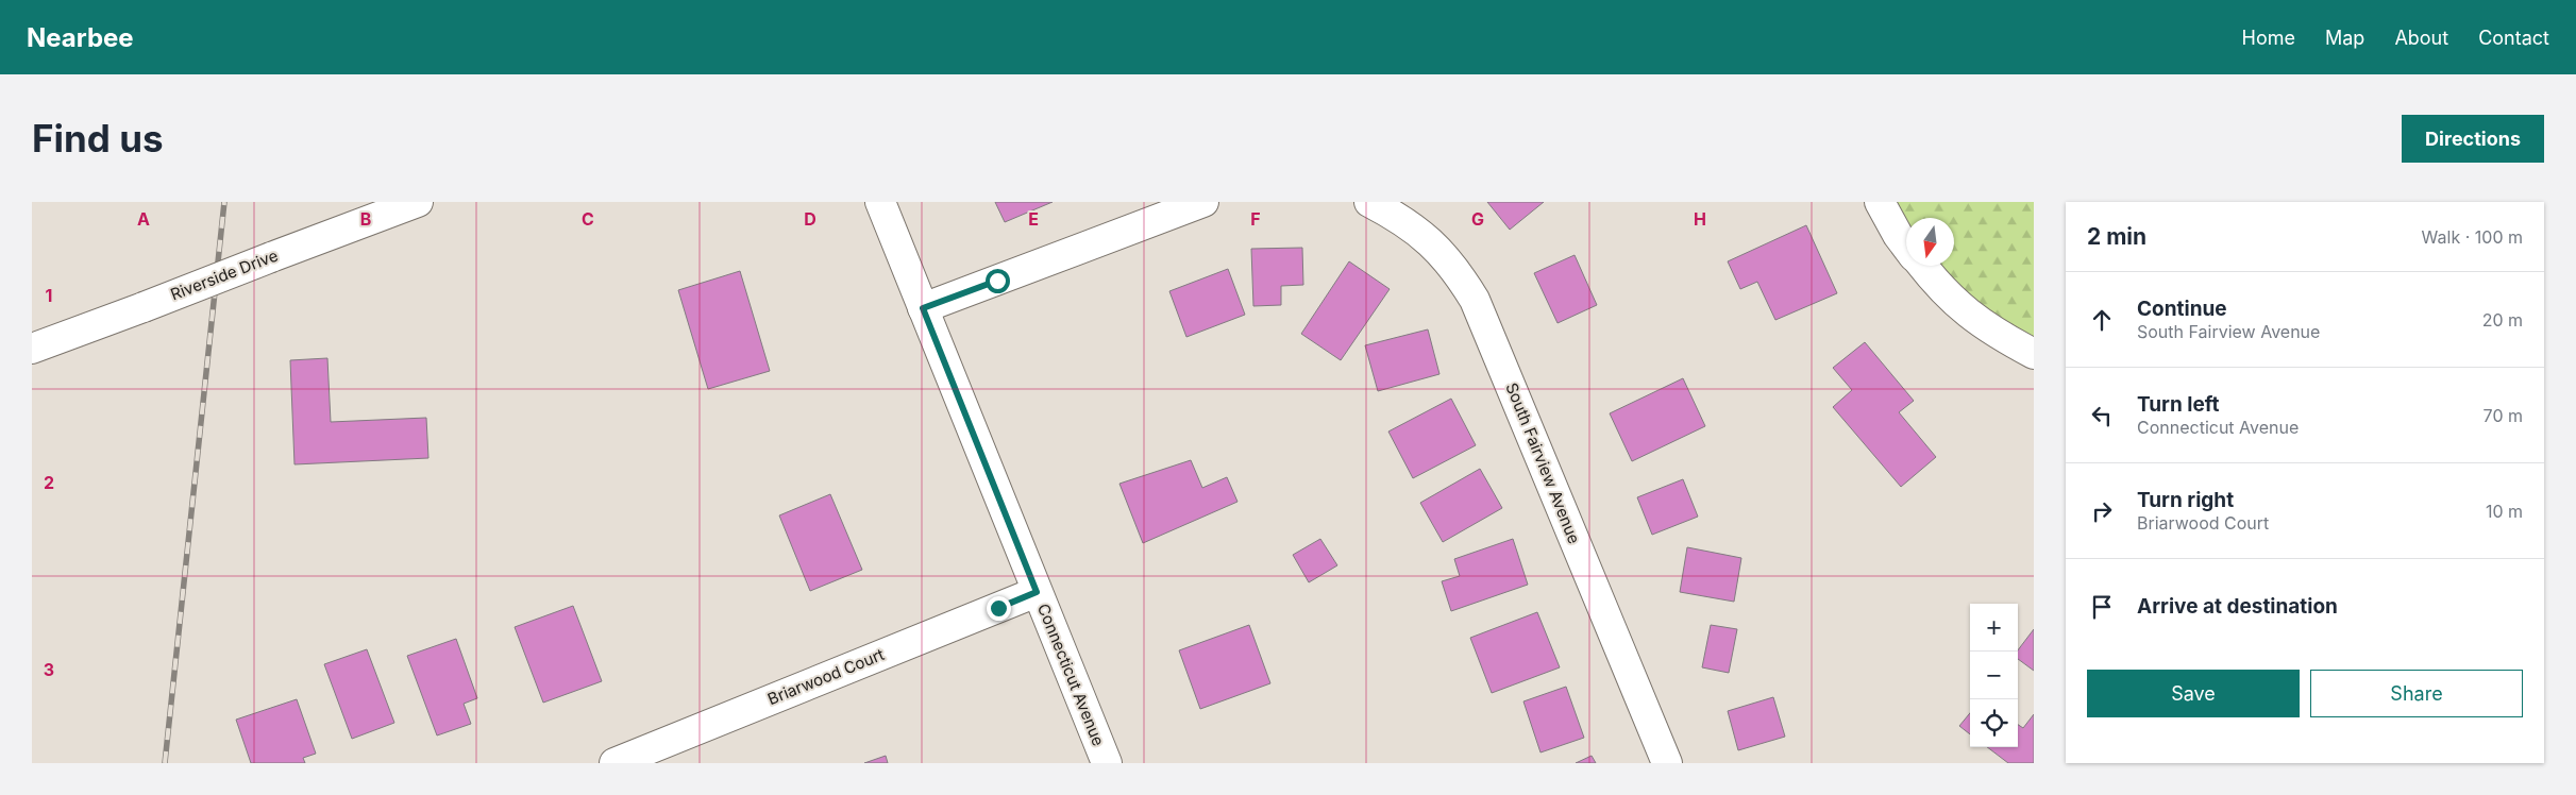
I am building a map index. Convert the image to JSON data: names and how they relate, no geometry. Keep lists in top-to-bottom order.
{
  "streets": {
    "street": [
      "Riverside Drive",
      "South Fairview Avenue",
      "Connecticut Avenue",
      "Briarwood Court"
    ]
  },
  "crossings": [
    ["Connecticut Avenue", "Briarwood Court"]
  ],
  "north": "bottom",
  "page": {
    "header": "Nearbee",
    "nav": [
      "Home",
      "Map",
      "About",
      "Contact"
    ],
    "buttons": [
      "Directions",
      ["Save", "Share"]
    ],
    "title": "Find us",
    "heading": ["2 min", "Walk · 100 m"],
    "list": [
      ["Continue", "South Fairview Avenue", "20 m"],
      ["Turn left", "Connecticut Avenue", "70 m"],
      ["Turn right", "Briarwood Court", "10 m"],
      "Arrive at destination"
    ],
    "map_buttons": ["+", "−"]
  },
  "grid": {
    "columns": [
      "A",
      "B",
      "C",
      "D",
      "E",
      "F",
      "G",
      "H"
    ],
    "rows": ["1", "2", "3"]
  }
}
